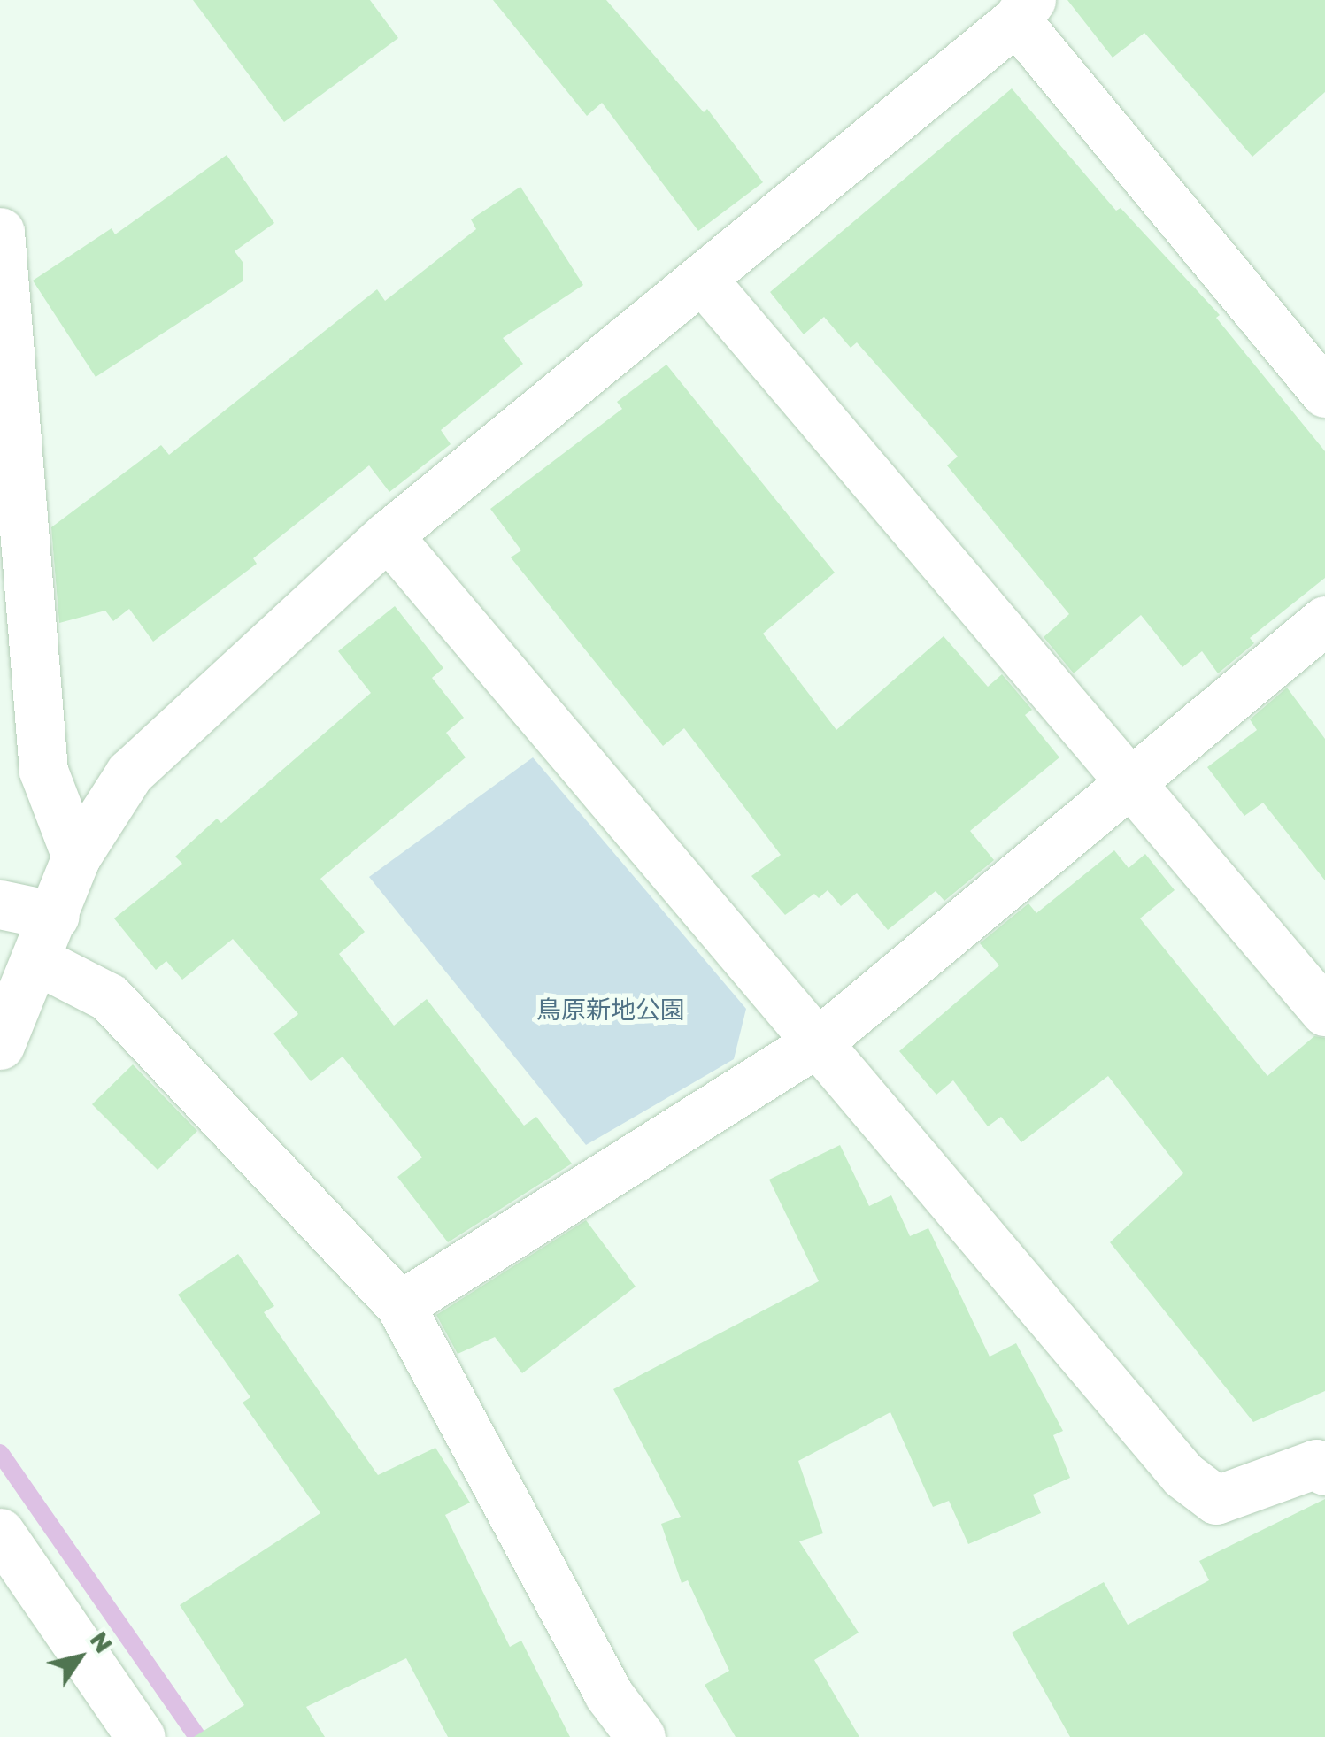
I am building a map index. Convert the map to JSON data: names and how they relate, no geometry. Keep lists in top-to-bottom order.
{
  "parks": ["鳥原新地公園"],
  "north": "top right"
}
